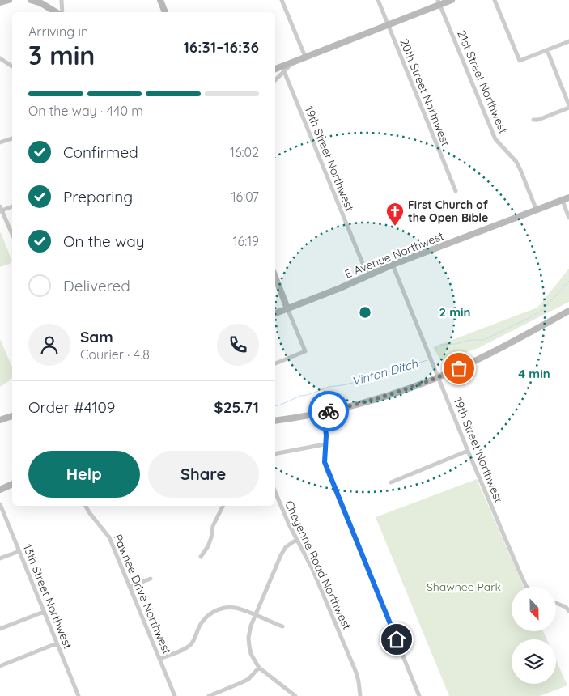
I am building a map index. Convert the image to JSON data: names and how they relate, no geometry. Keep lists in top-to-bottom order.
{
  "streets": {
    "street": [
      "21st Street Northwest",
      "20th Street Northwest",
      "19th Street Northwest",
      "E Avenue Northwest",
      "Cheyenne Road Northwest",
      "Pawnee Drive Northwest",
      "13th Street Northwest"
    ]
  },
  "crossings": [
    ["21st Street Northwest", "E Avenue Northwest"],
    ["19th Street Northwest", "E Avenue Northwest"]
  ],
  "water": ["Vinton Ditch"],
  "parks": ["Shawnee Park"],
  "places": {
    "church": ["First Church of the Open Bible"]
  },
  "north": "bottom",
  "page": {
    "heading": ["3 min", "Arriving in", "16:31–16:36"],
    "panel": [
      "Sam",
      "Courier · 4.8",
      "Order #4109",
      "$25.71"
    ],
    "bar": "On the way · 440 m",
    "list": [
      ["Confirmed", "16:02"],
      ["Preparing", "16:07"],
      ["On the way", "16:19"],
      "Delivered"
    ],
    "buttons": ["Help", "Share"]
  },
  "rings": ["2 min", "4 min"]
}
